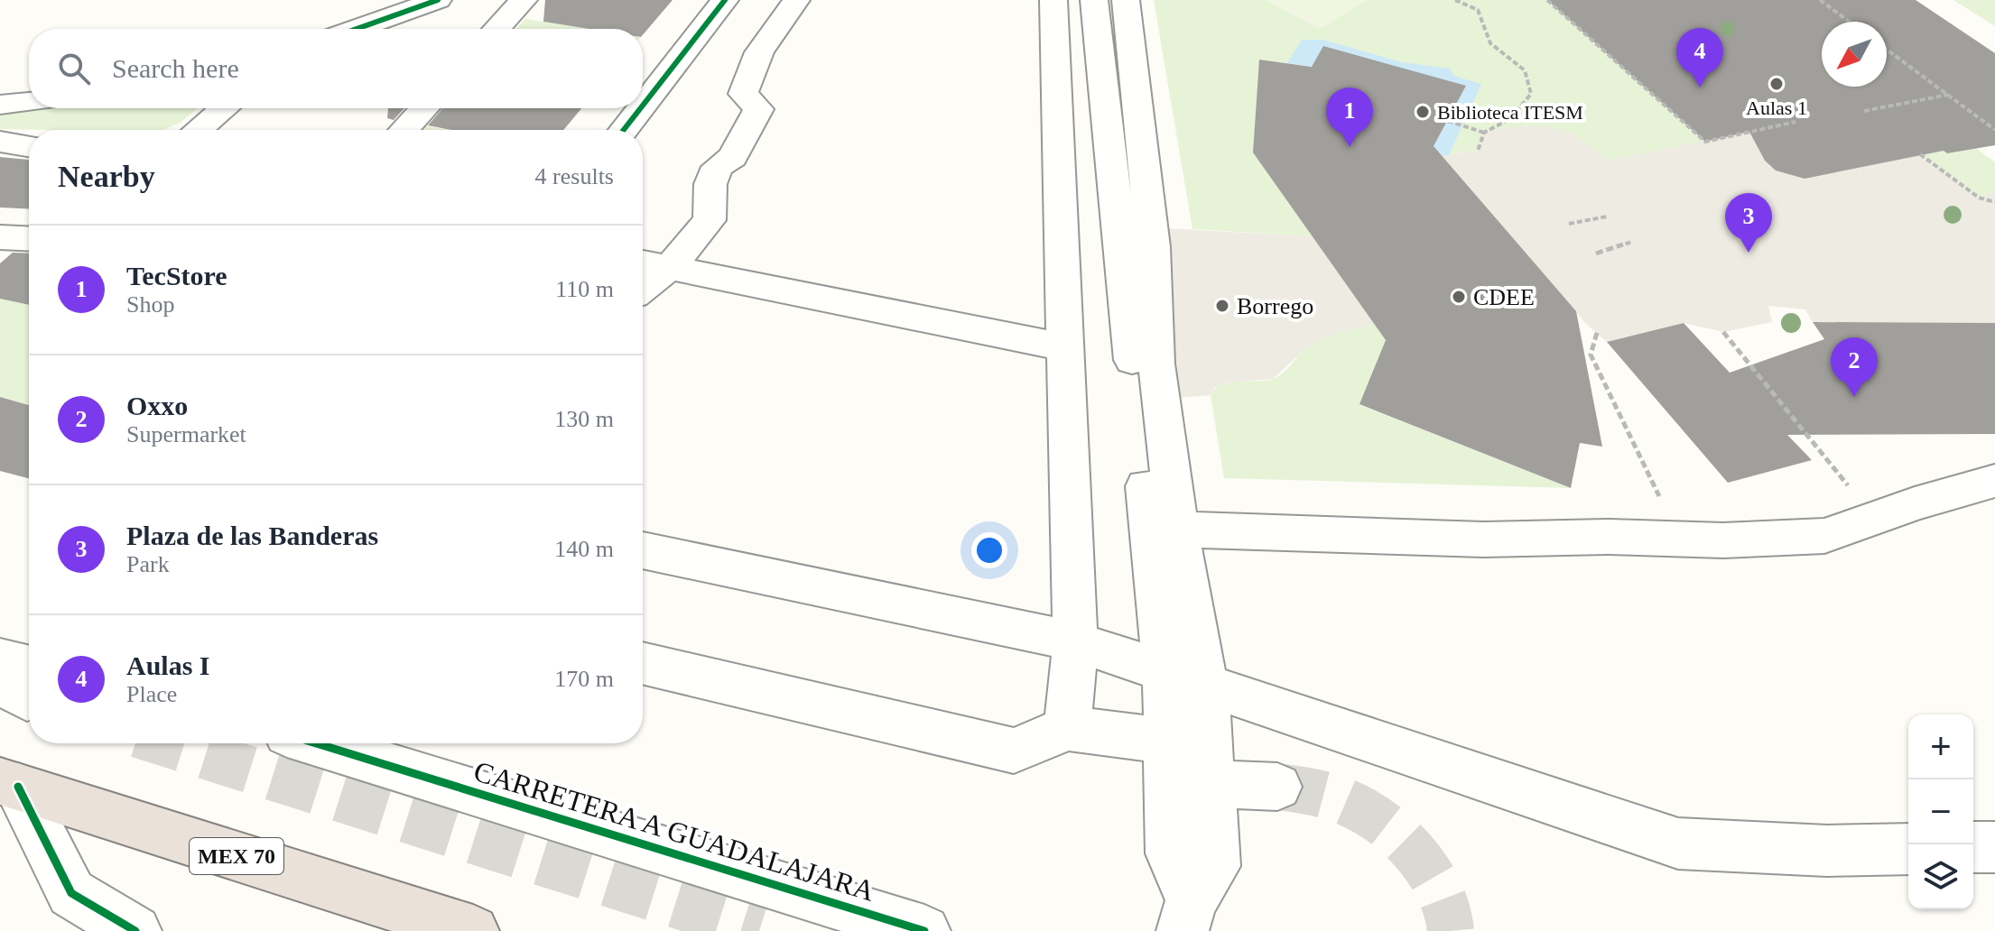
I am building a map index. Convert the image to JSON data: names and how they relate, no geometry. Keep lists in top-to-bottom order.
{
  "streets": {
    "highway": ["MEX 70"],
    "street": ["CARRETERA A GUADALAJARA"]
  },
  "places": [
    "Aulas 1",
    "Biblioteca ITESM",
    "CDEE",
    "Borrego"
  ],
  "north": "bottom left",
  "page": {
    "pins": [
      "4",
      "1",
      "3",
      "2"
    ],
    "search": "Search here",
    "heading": ["Nearby", "4 results"],
    "list": [
      {
        "mark": "1",
        "name": "TecStore",
        "note": "Shop",
        "value": "110 m"
      },
      {
        "mark": "2",
        "name": "Oxxo",
        "note": "Supermarket",
        "value": "130 m"
      },
      {
        "mark": "3",
        "name": "Plaza de las Banderas",
        "note": "Park",
        "value": "140 m"
      },
      {
        "mark": "4",
        "name": "Aulas I",
        "note": "Place",
        "value": "170 m"
      }
    ],
    "map_buttons": ["+", "−"]
  }
}
